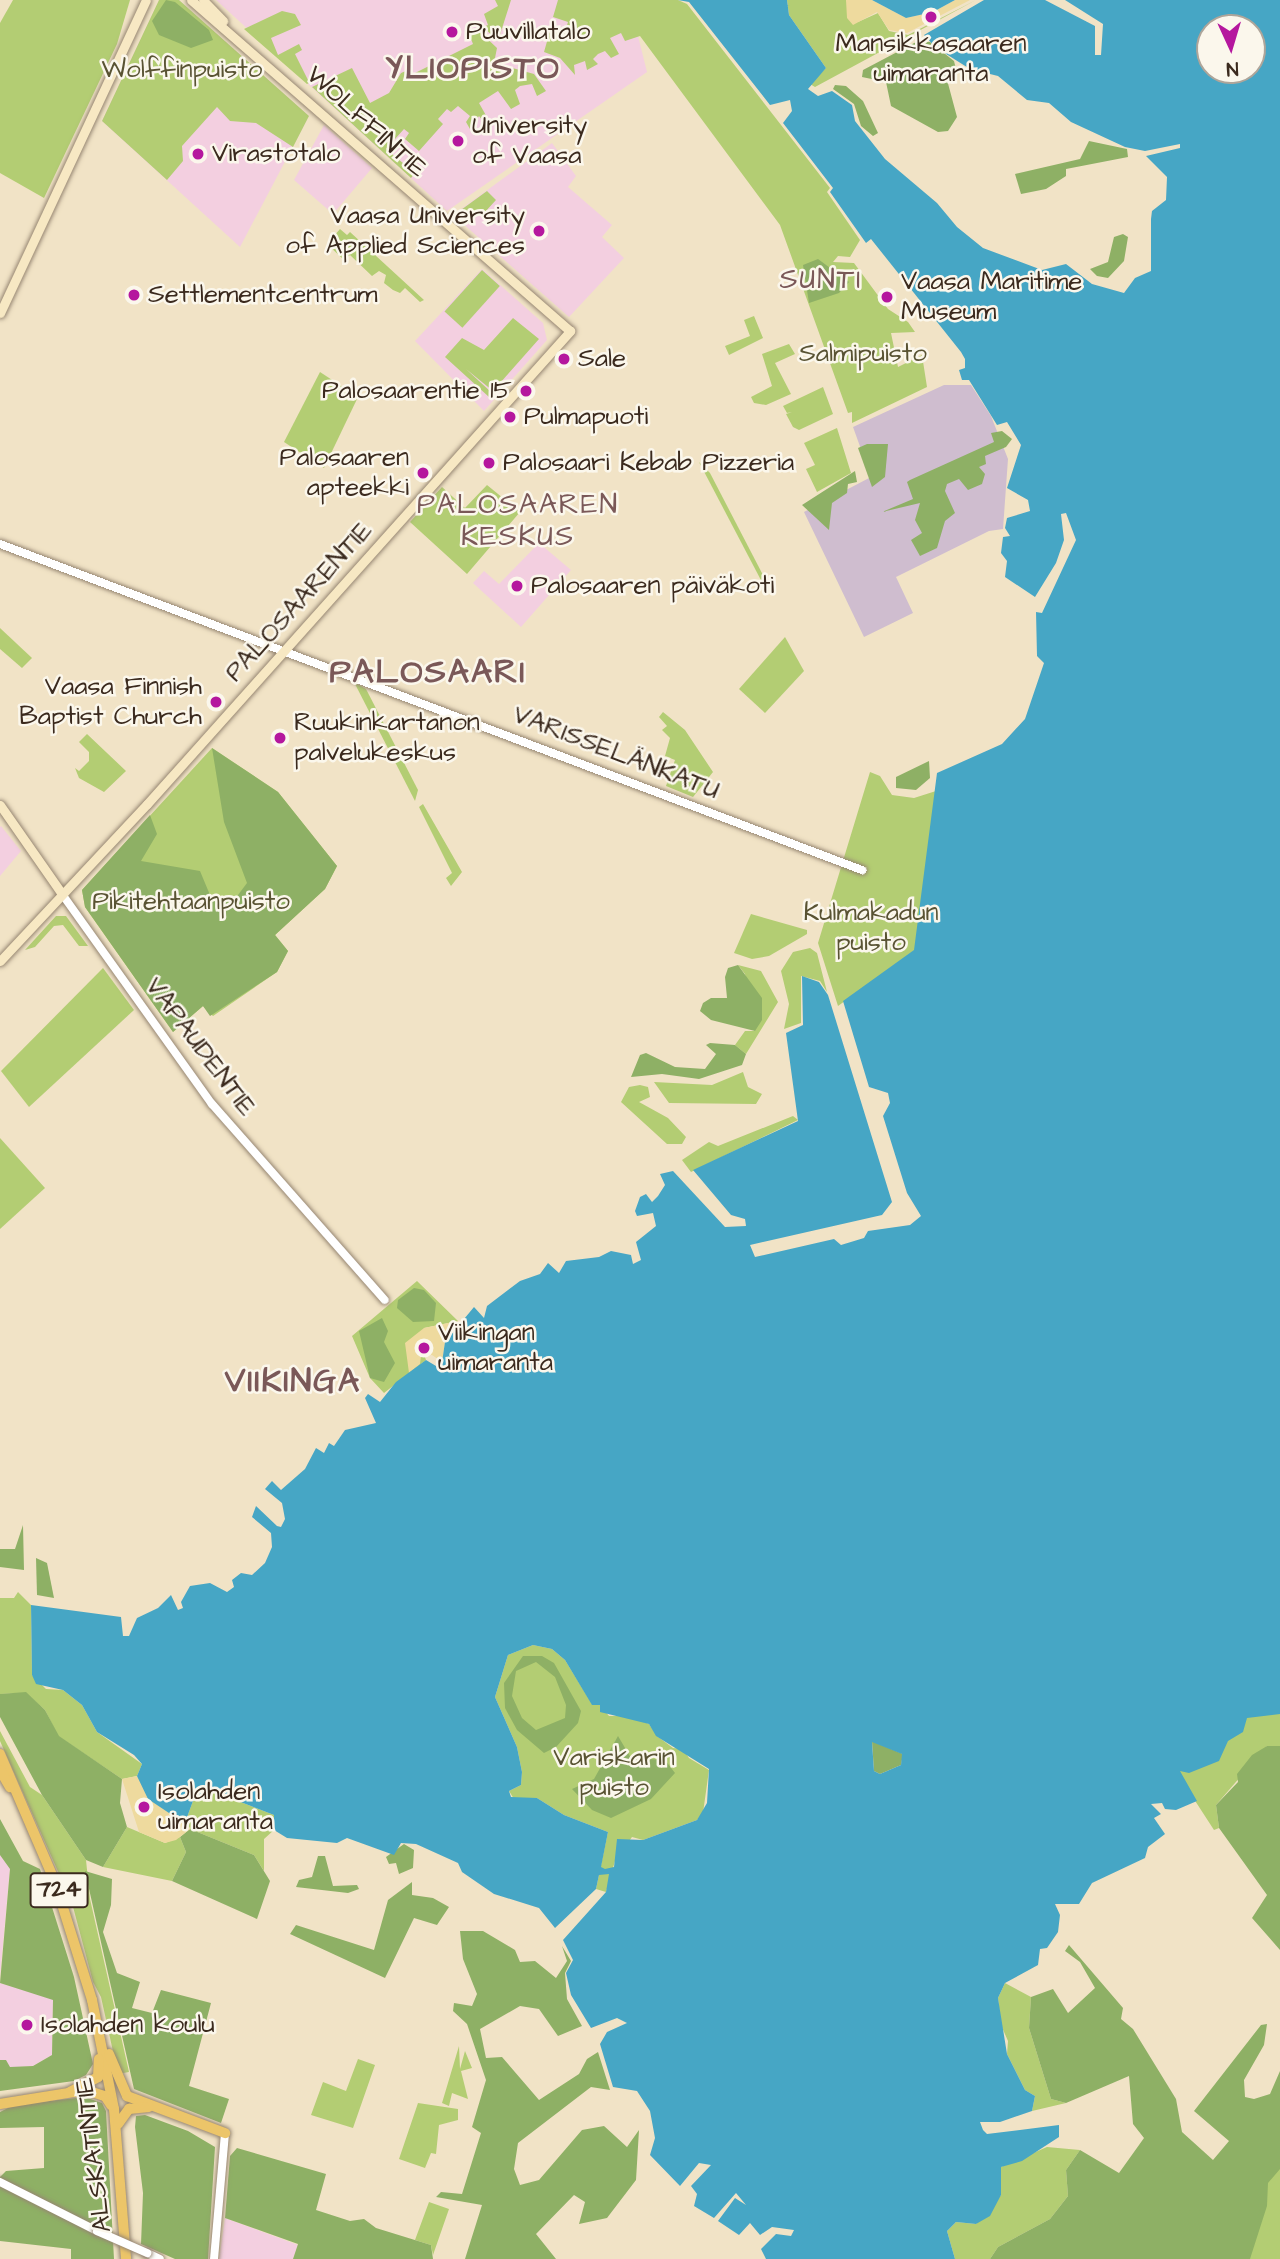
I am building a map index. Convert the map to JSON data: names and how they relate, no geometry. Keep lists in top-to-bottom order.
{
  "streets": {
    "main road": [
      "WOLFFINTIE",
      "PALOSAARENTIE",
      "VAPAUDENTIE",
      "724",
      "ALSKATINTIE"
    ],
    "street": ["VARISSELÄNKATU"]
  },
  "crossings": [
    ["WOLFFINTIE", "PALOSAARENTIE"],
    ["PALOSAARENTIE", "VARISSELÄNKATU"],
    ["PALOSAARENTIE", "VAPAUDENTIE"]
  ],
  "districts": [
    "YLIOPISTO",
    "SUNTI",
    "PALOSAAREN KESKUS",
    "PALOSAARI",
    "VIIKINGA"
  ],
  "parks": [
    "Wolffinpuisto",
    "Salmipuisto",
    "Pikitehtaanpuisto",
    "Kulmakadun puisto",
    "Variskarin puisto"
  ],
  "places": [
    "Mansikkasaaren uimaranta",
    "Puuvillatalo",
    "University of Vaasa",
    "Virastotalo",
    "Vaasa University of Applied Sciences",
    "Settlementcentrum",
    "Vaasa Maritime Museum",
    "Sale",
    "Palosaarentie 15",
    "Pulmapuoti",
    "Palosaari Kebab Pizzeria",
    "Palosaaren apteekki",
    "Palosaaren päiväkoti",
    "Vaasa Finnish Baptist Church",
    "Ruukinkartanon palvelukeskus",
    "Viikingan uimaranta",
    "Isolahden uimaranta",
    "Isolahden koulu"
  ],
  "north": "bottom"
}
